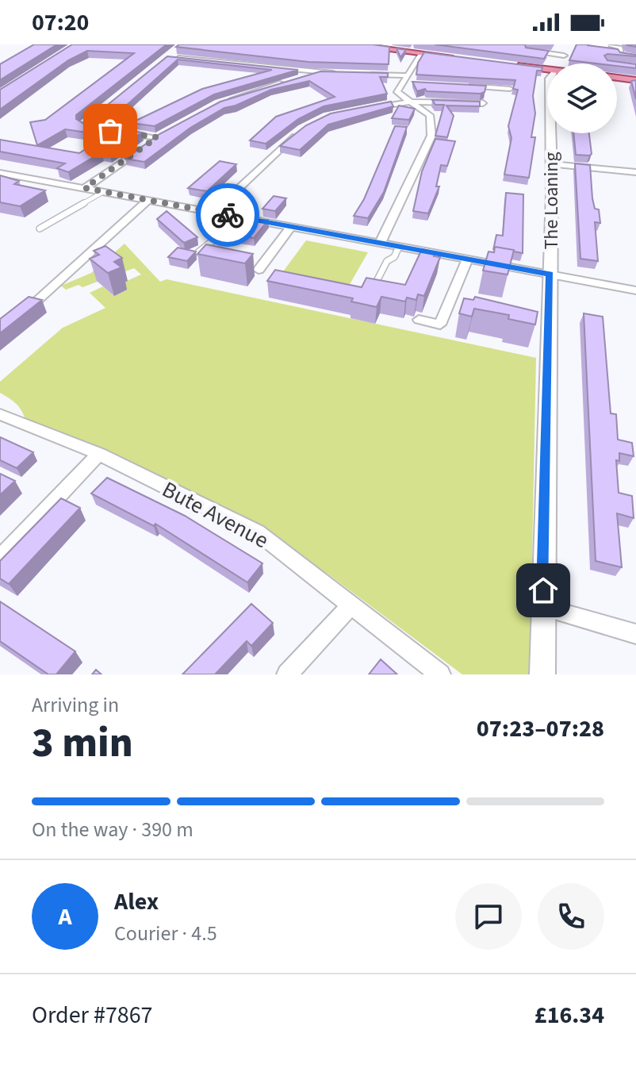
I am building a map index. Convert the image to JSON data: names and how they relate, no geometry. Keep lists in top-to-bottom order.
{
  "streets": {
    "street": ["The Loaning", "Bute Avenue"]
  },
  "page": {
    "status": "07:20",
    "heading": ["3 min", "Arriving in", "07:23–07:28"],
    "panel": [
      "Alex",
      "Courier · 4.5",
      "Order #7867",
      "£16.34"
    ],
    "bar": "On the way · 390 m",
    "round": "A"
  }
}
